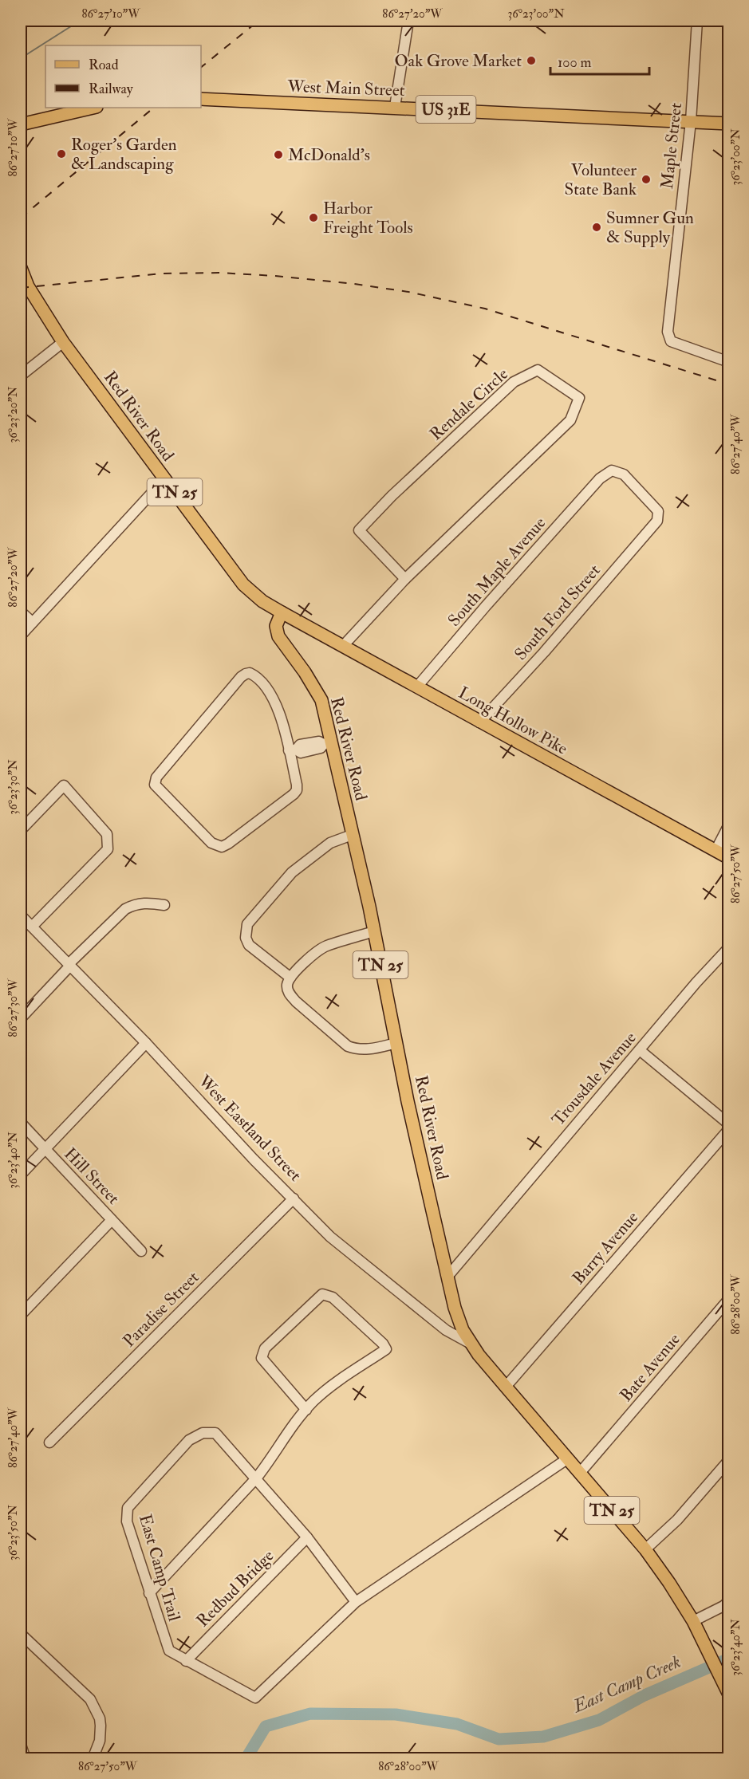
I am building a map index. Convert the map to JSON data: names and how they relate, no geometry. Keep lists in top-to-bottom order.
{
  "streets": {
    "main road": [
      "West Main Street",
      "US 31E",
      "Red River Road",
      "TN 25",
      "Long Hollow Pike",
      "West Eastland Street"
    ],
    "street": [
      "Maple Street",
      "Rendale Circle",
      "South Maple Avenue",
      "South Ford Street",
      "Trousdale Avenue",
      "Hill Street",
      "Barry Avenue",
      "Paradise Street",
      "Bate Avenue",
      "East Camp Trail",
      "Redbud Bridge"
    ]
  },
  "crossings": [
    ["West Main Street", "US 31E"],
    ["West Main Street", "Maple Street"],
    ["US 31E", "Maple Street"],
    ["Rendale Circle", "Long Hollow Pike"],
    ["Red River Road", "Long Hollow Pike"],
    ["Red River Road", "Trousdale Avenue"],
    ["Red River Road", "West Eastland Street"],
    ["TN 25", "West Eastland Street"],
    ["TN 25", "Barry Avenue"],
    ["TN 25", "Bate Avenue"],
    ["TN 25", "East Camp Trail"],
    ["South Maple Avenue", "South Ford Street"],
    ["South Maple Avenue", "Long Hollow Pike"],
    ["South Ford Street", "Long Hollow Pike"],
    ["West Eastland Street", "Barry Avenue"],
    ["West Eastland Street", "Paradise Street"],
    ["East Camp Trail", "Redbud Bridge"]
  ],
  "water": ["East Camp Creek"],
  "places": [
    "Oak Grove Market",
    "Roger's Garden & Landscaping",
    "McDonald's",
    "Volunteer State Bank",
    "Harbor Freight Tools",
    "Sumner Gun & Supply"
  ],
  "legend": ["Road", "Railway"],
  "scale_bar": "100 m",
  "coordinates": [
    "86°27'10\"W",
    "86°27'20\"W",
    "36°23'00\"N",
    "36°23'20\"N",
    "86°27'40\"W",
    "36°23'30\"N",
    "86°27'50\"W",
    "86°27'30\"W",
    "36°23'40\"N",
    "86°28'00\"W",
    "36°23'50\"N"
  ]
}
